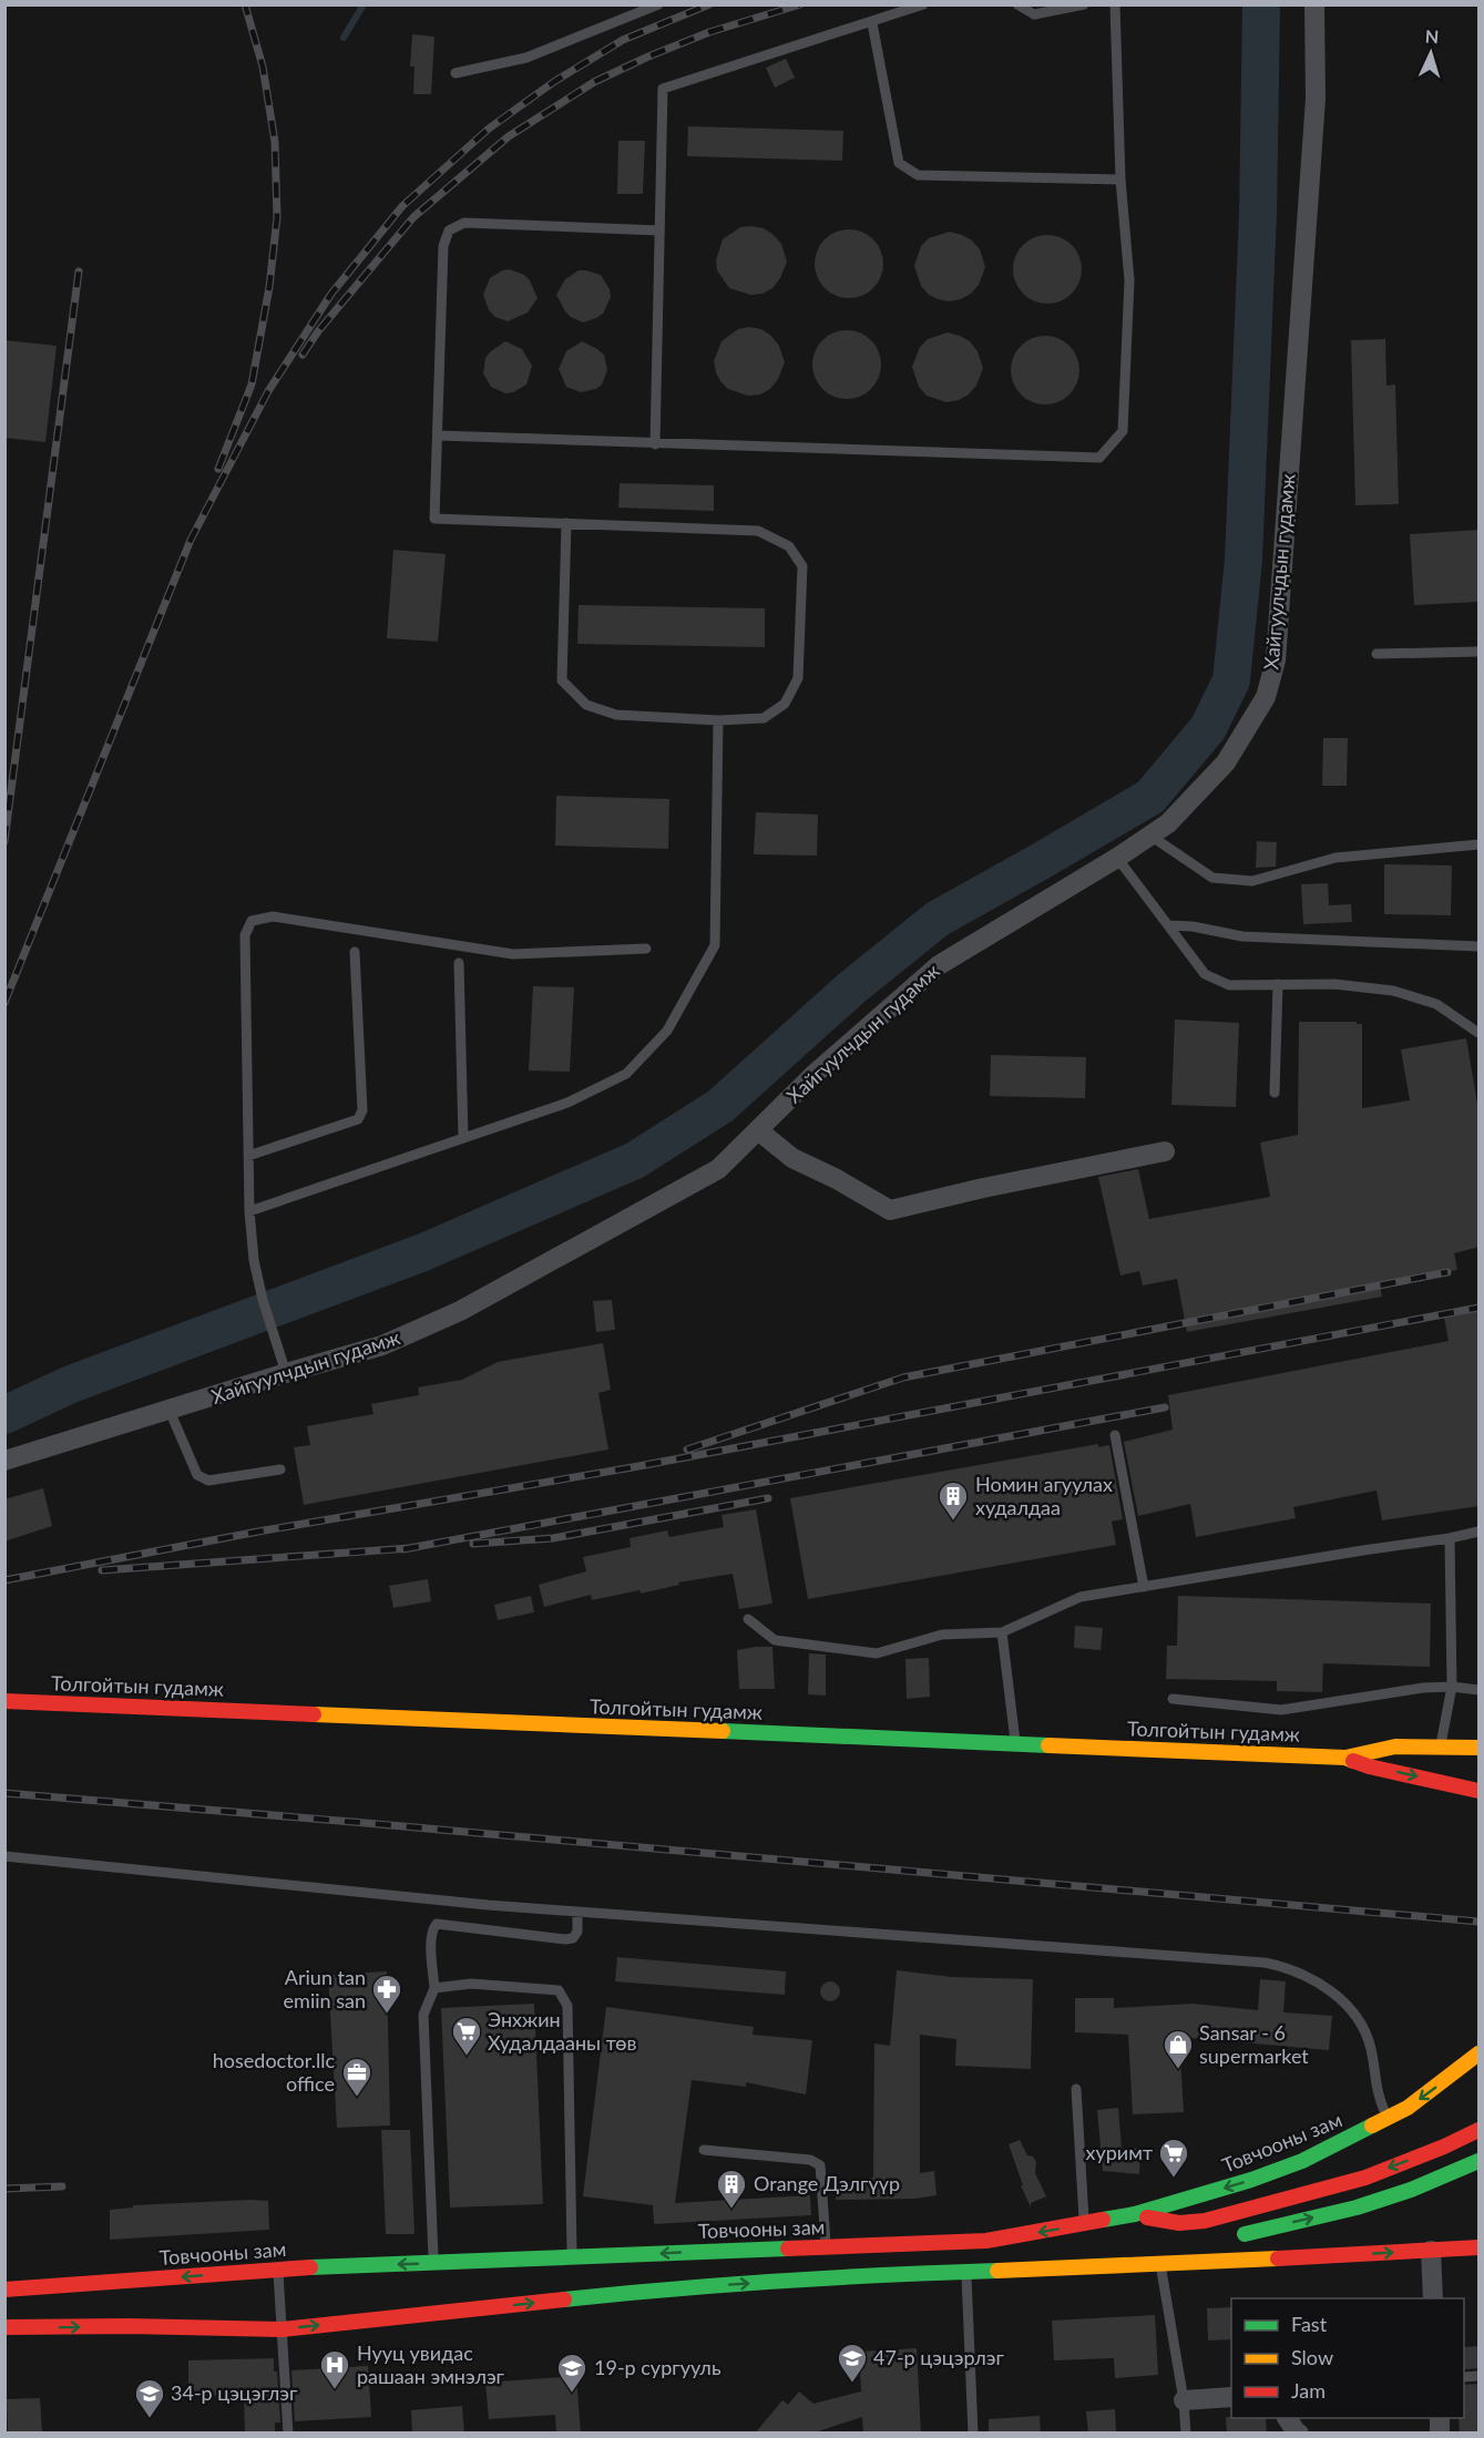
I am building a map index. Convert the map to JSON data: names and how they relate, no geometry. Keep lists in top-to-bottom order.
{
  "streets": {
    "main road": ["Толгойтын гудамж", "Товчооны зам"],
    "street": ["Хайгуулчдын гудамж"]
  },
  "places": {
    "building": ["Номин агуулах худалдаа", "Orange Дэлгүүр"],
    "pharmacy": ["Ariun tan emiin san"],
    "supermarket": ["Энхжин Худалдааны төв", "хуримт"],
    "shop": ["Sansar - 6 supermarket"],
    "office": ["hosedoctor.llc office"],
    "school or university": ["47-р цэцэрлэг", "19-р сургууль", "34-р цэцэглэг"],
    "hospital": ["Нууц увидас рашаан эмнэлэг"]
  },
  "legend": ["Fast", "Slow", "Jam"],
  "north": "top"
}
